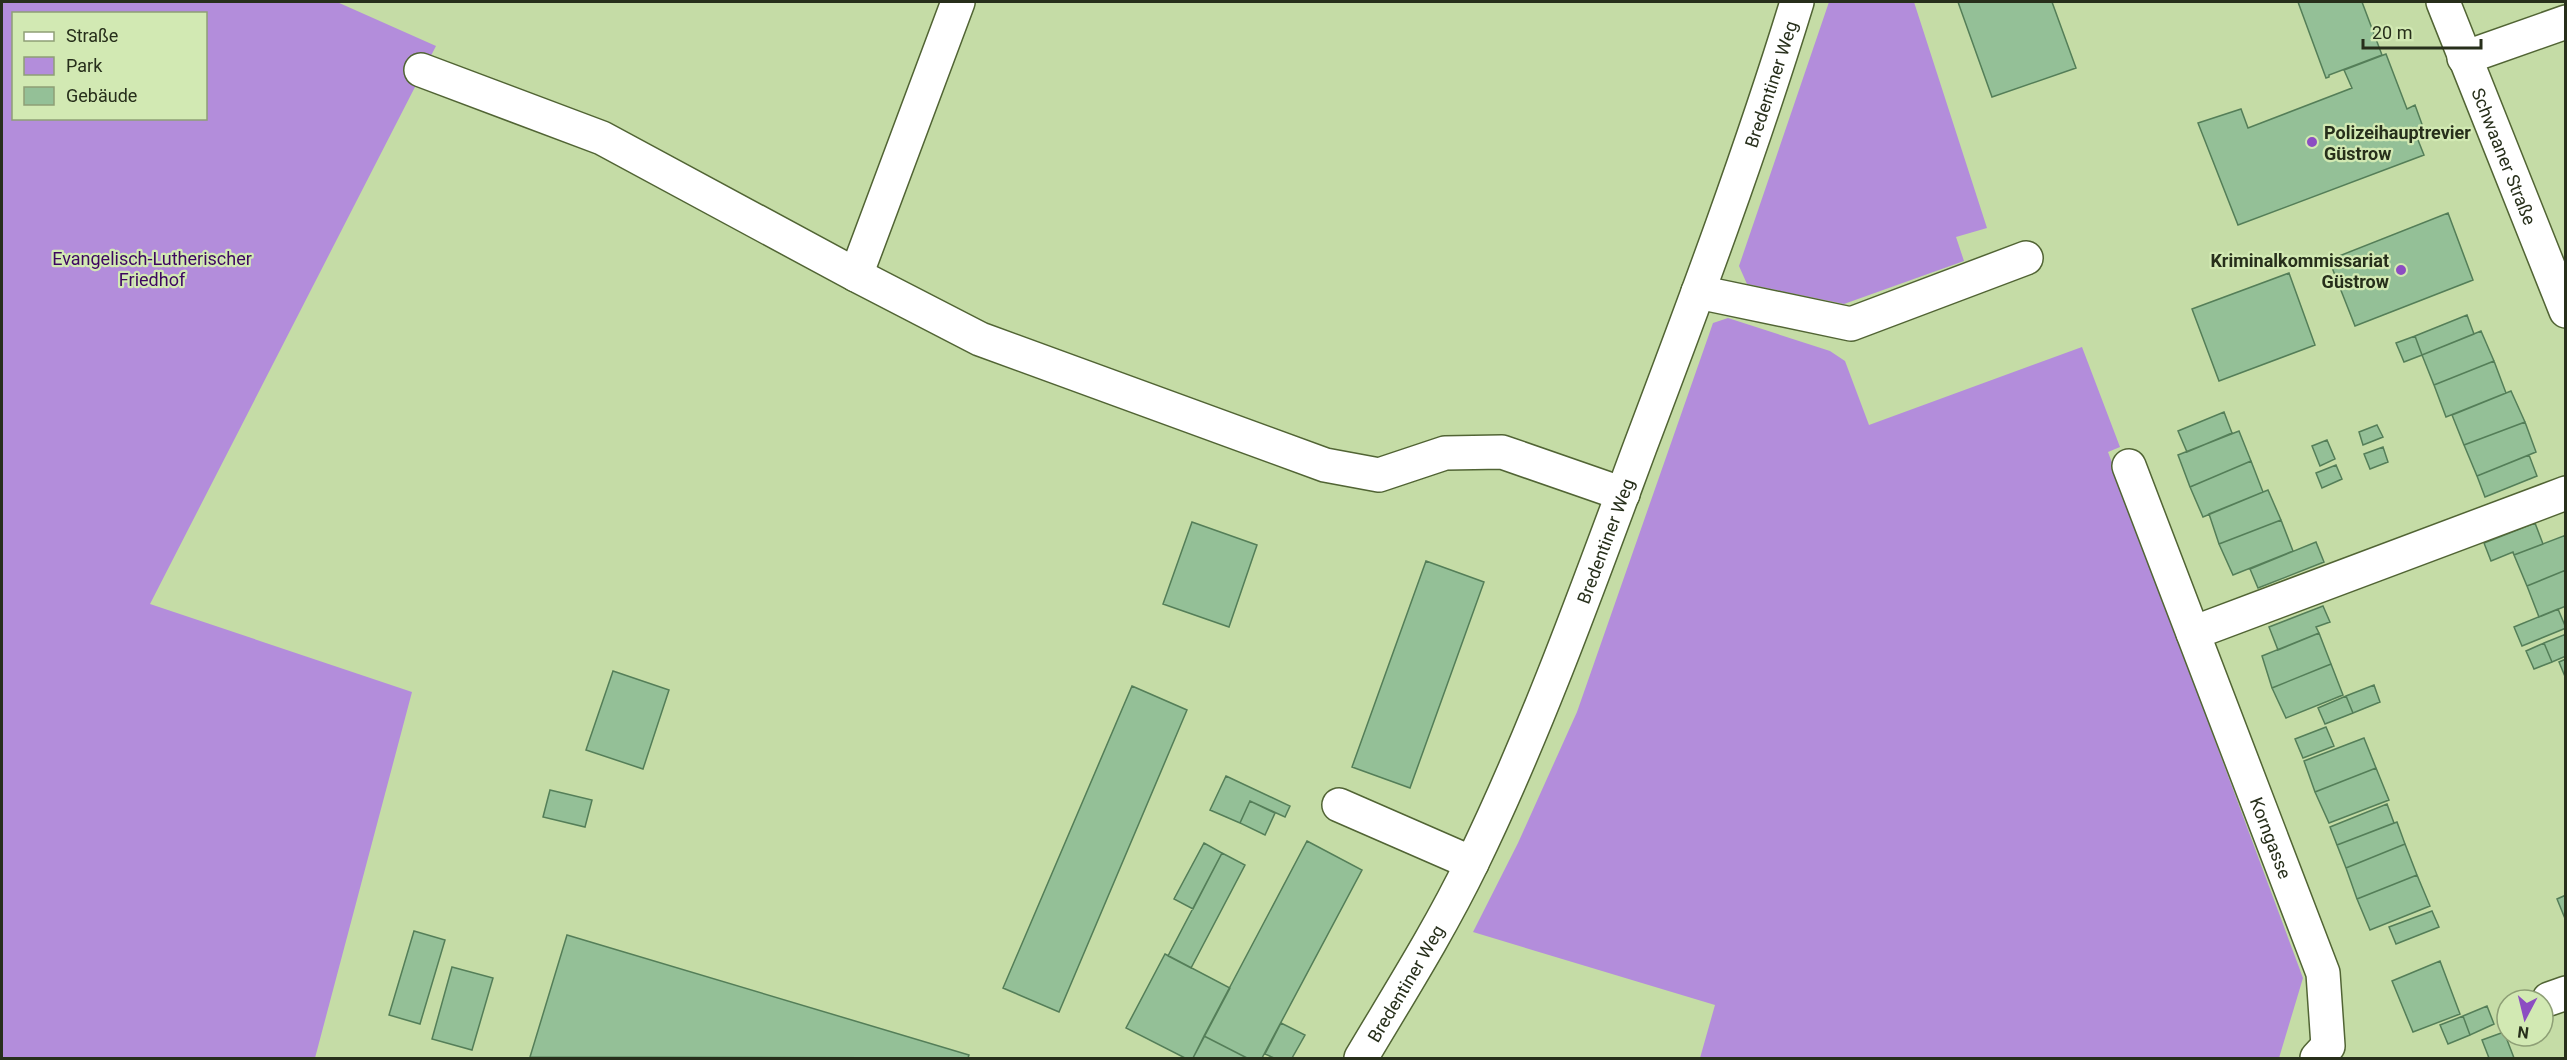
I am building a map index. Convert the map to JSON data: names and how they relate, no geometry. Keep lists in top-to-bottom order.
{
  "streets": {
    "street": ["Bredentiner Weg", "Schwaaner Straße", "Korngasse"]
  },
  "parks": ["Evangelisch-Lutherischer Friedhof"],
  "places": ["Polizeihauptrevier Güstrow", "Kriminalkommissariat Güstrow"],
  "legend": ["Straße", "Park", "Gebäude"],
  "scale_bar": "20 m",
  "north": "bottom"
}
